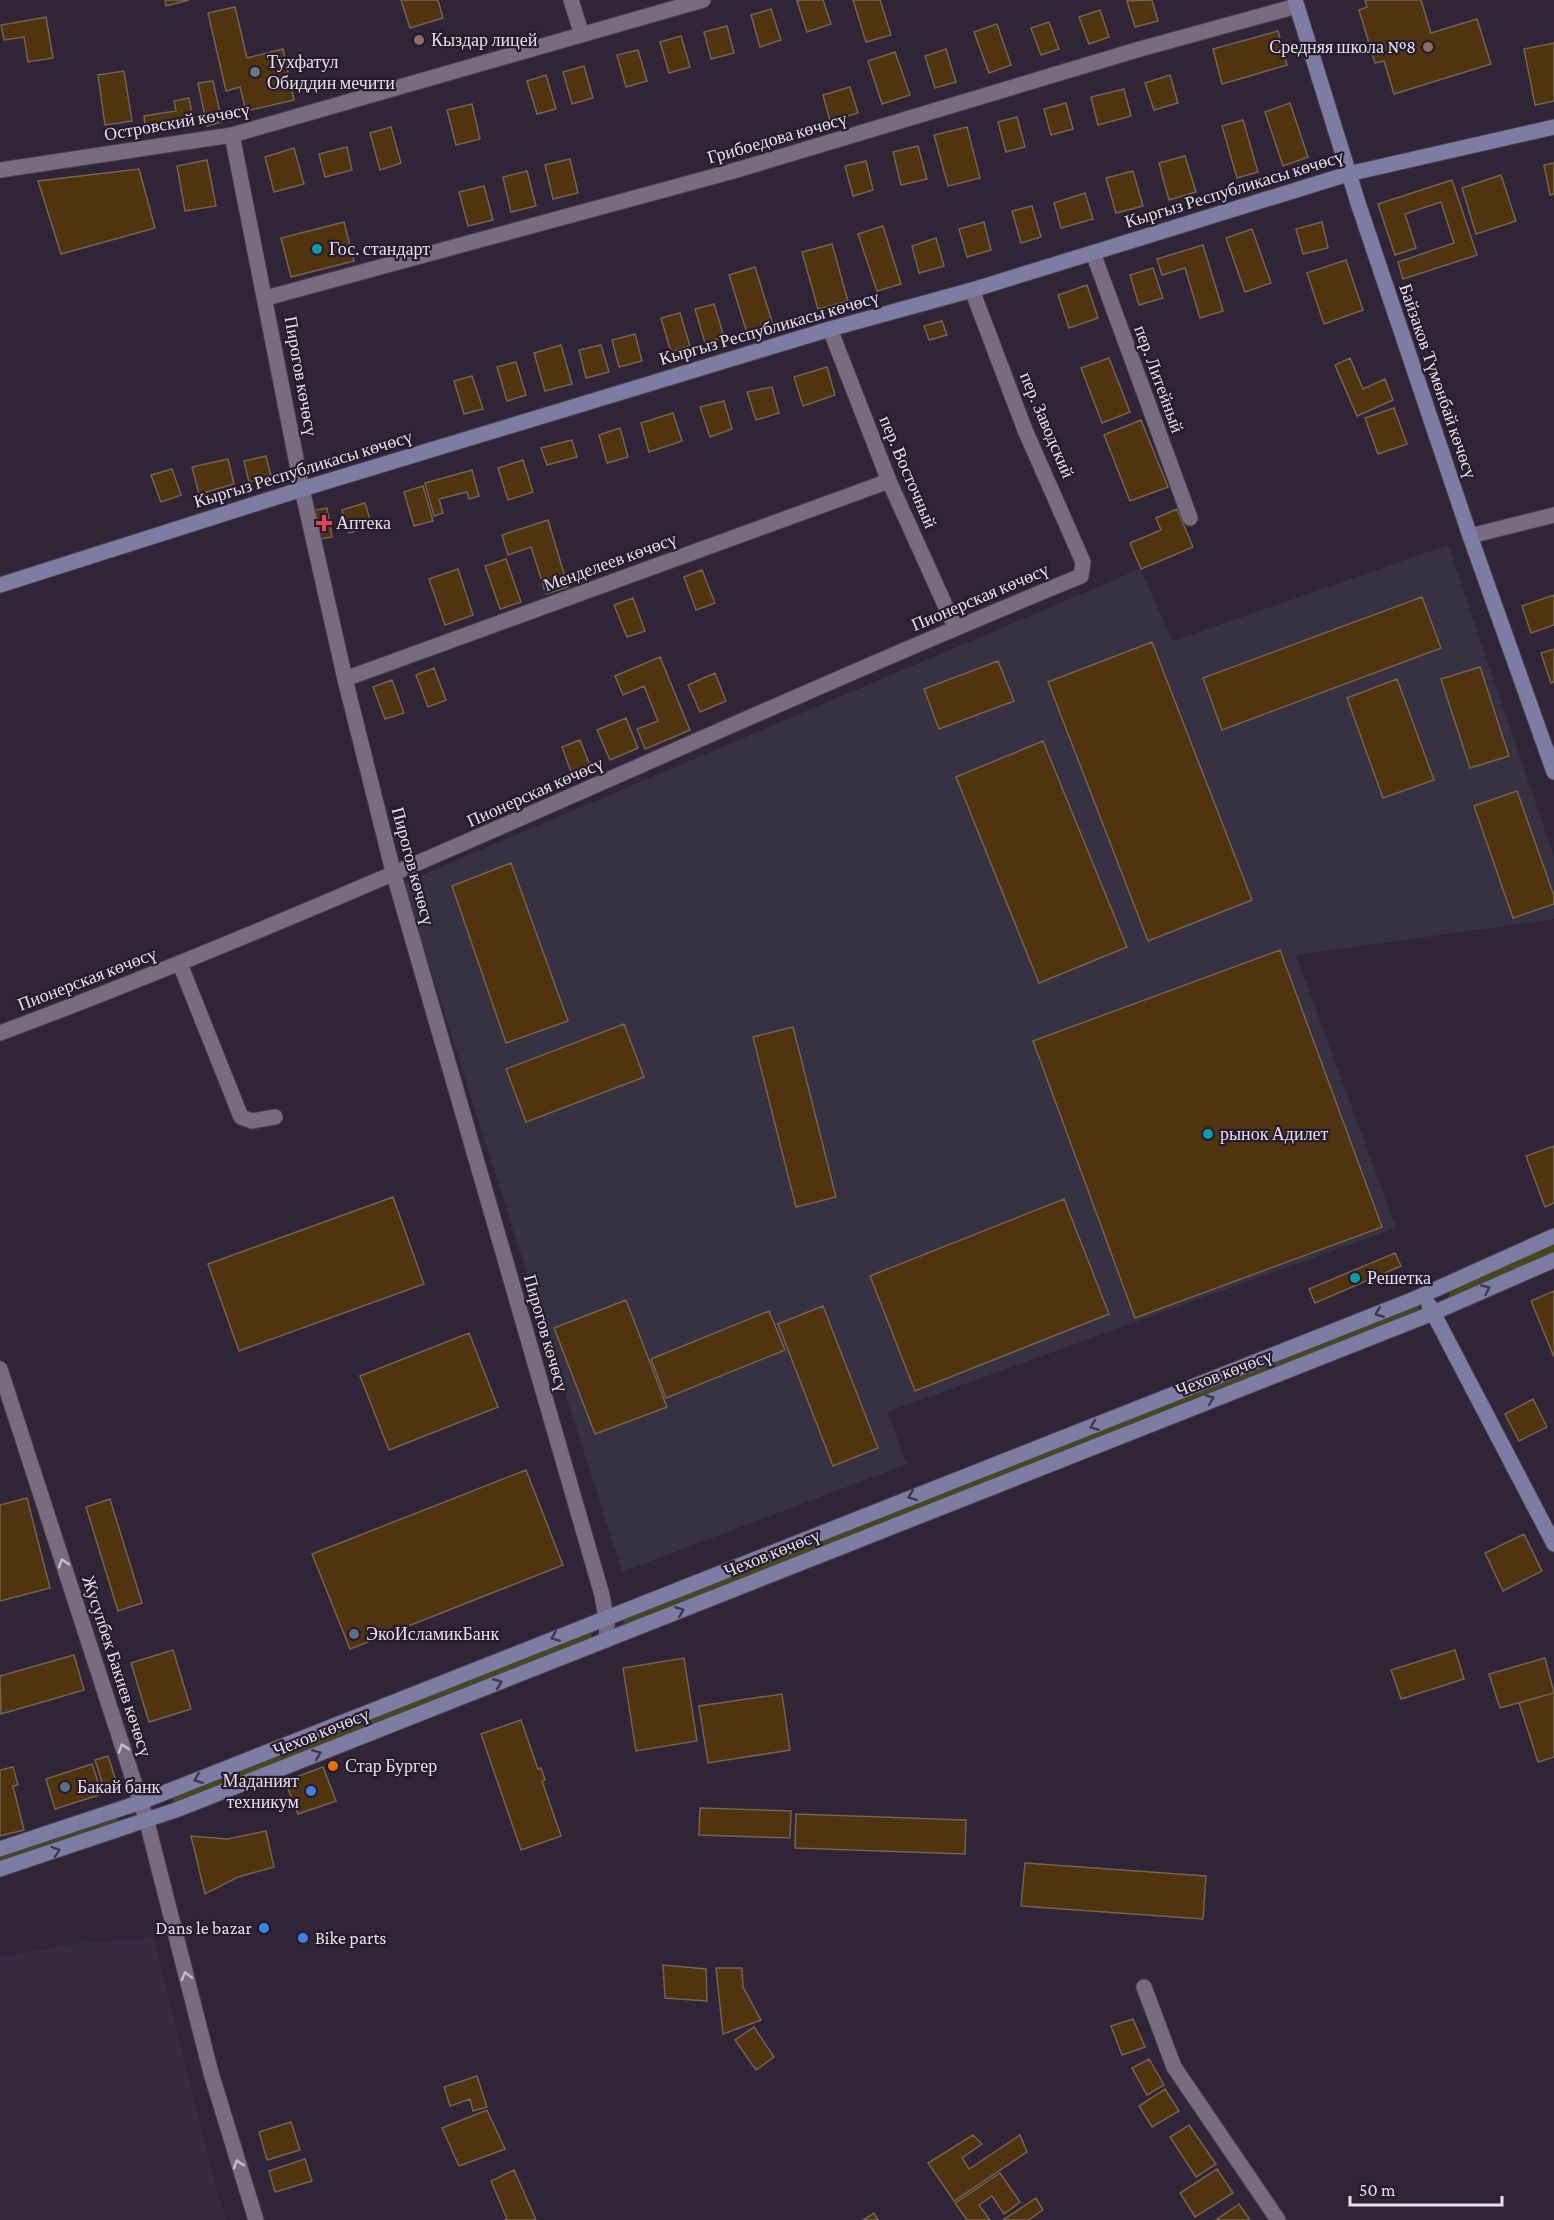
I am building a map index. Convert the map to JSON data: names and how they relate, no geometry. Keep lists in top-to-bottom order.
{
  "streets": {
    "street": [
      "Островский көчөсү",
      "Грибоедова көчөсү",
      "Кыргыз Республикасы көчөсү",
      "Пирогов көчөсү",
      "пер. Литейный",
      "Байзаков Түмөнбай көчөсү",
      "пер. Заводский",
      "пер. Восточный",
      "Менделеев көчөсү",
      "Пионерская көчөсү",
      "Чехов көчөсү",
      "Жусупбек Бакиев көчөсү"
    ]
  },
  "crossings": [
    ["Островский көчөсү", "Пирогов көчөсү"],
    ["Грибоедова көчөсү", "Пирогов көчөсү"],
    ["Грибоедова көчөсү", "Байзаков Түмөнбай көчөсү"],
    ["Кыргыз Республикасы көчөсү", "Пирогов көчөсү"],
    ["Кыргыз Республикасы көчөсү", "пер. Литейный"],
    ["Кыргыз Республикасы көчөсү", "Байзаков Түмөнбай көчөсү"],
    ["Кыргыз Республикасы көчөсү", "пер. Заводский"],
    ["Кыргыз Республикасы көчөсү", "пер. Восточный"],
    ["Пирогов көчөсү", "Менделеев көчөсү"],
    ["Пирогов көчөсү", "Пионерская көчөсү"],
    ["Пирогов көчөсү", "Чехов көчөсү"],
    ["пер. Заводский", "Пионерская көчөсү"],
    ["пер. Восточный", "Менделеев көчөсү"],
    ["пер. Восточный", "Пионерская көчөсү"],
    ["Чехов көчөсү", "Жусупбек Бакиев көчөсү"]
  ],
  "one_way": ["Жусупбек Бакиев көчөсү"],
  "places": {
    "other": [
      "Кыздар лицей",
      "Средняя школа №8",
      "Тухфатул Обиддин мечити",
      "Гос. стандарт",
      "рынок Адилет",
      "Решетка",
      "ЭкоИсламикБанк",
      "Стар Бургер",
      "Бакай банк",
      "Маданият техникум",
      "Dans le bazar",
      "Bike parts"
    ],
    "health": ["Аптека"]
  },
  "scale_bar": "50 m"
}
